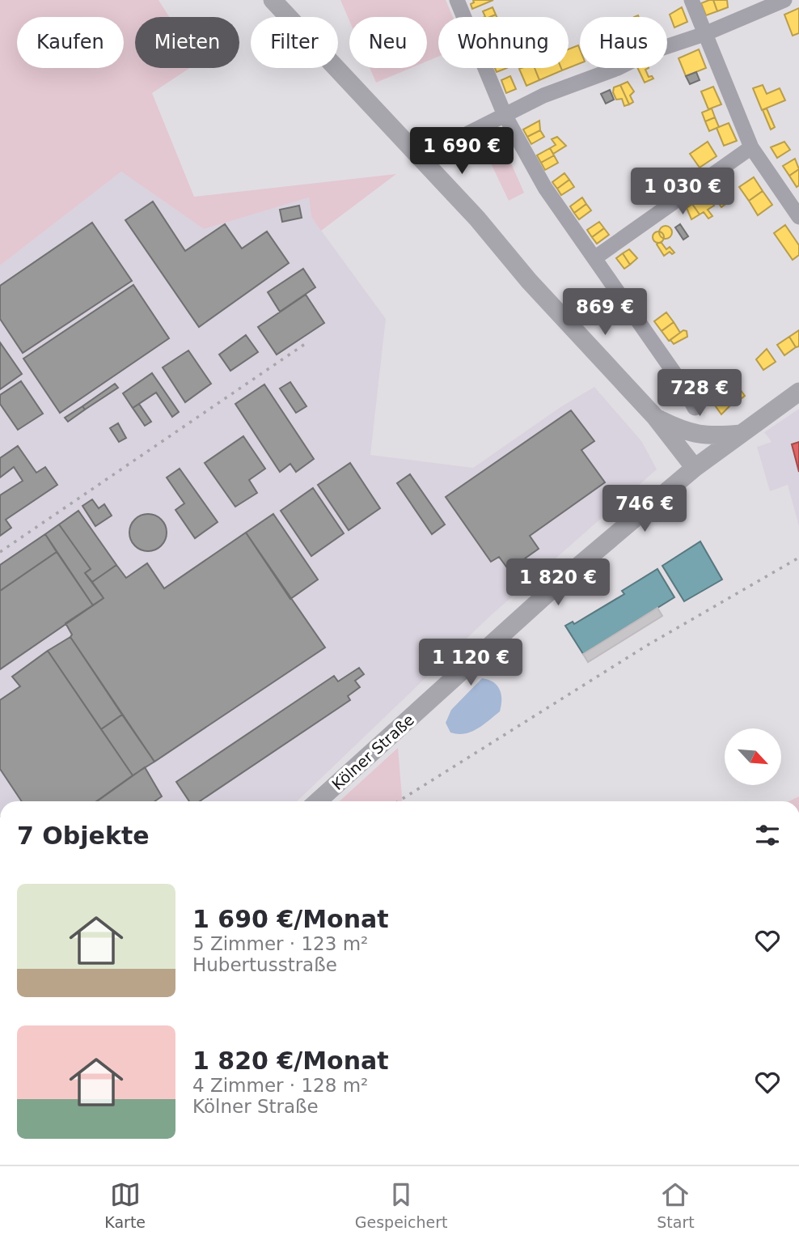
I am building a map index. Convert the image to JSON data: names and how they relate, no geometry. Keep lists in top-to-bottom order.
{
  "streets": {
    "main road": ["Kölner Straße"]
  },
  "north": "bottom right",
  "page": {
    "chip": [
      "Kaufen",
      "Mieten",
      "Filter",
      "Neu",
      "Wohnung",
      "Haus"
    ],
    "price": [
      "1 690 €",
      "1 030 €",
      "869 €",
      "728 €",
      "746 €",
      "1 820 €",
      "1 120 €"
    ],
    "heading": "7 Objekte",
    "list": [
      {
        "name": "1 690 €/Monat",
        "note": "5 Zimmer · 123 m² · Hubertusstraße"
      },
      {
        "name": "1 820 €/Monat",
        "note": "4 Zimmer · 128 m² · Kölner Straße"
      }
    ],
    "tabs": ["Karte", "Gespeichert", "Start"]
  }
}
